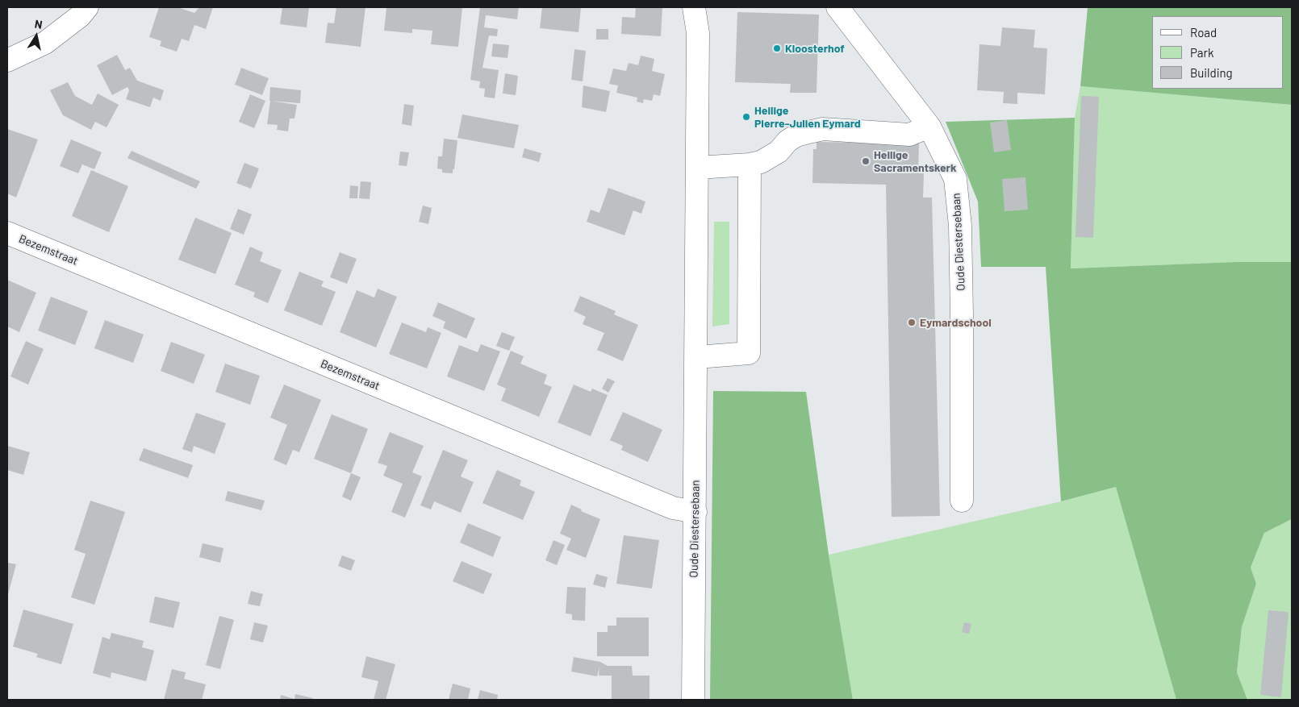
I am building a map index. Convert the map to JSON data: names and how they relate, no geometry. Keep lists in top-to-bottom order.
{
  "streets": {
    "street": ["Oude Diestersebaan", "Bezemstraat"]
  },
  "crossings": [
    ["Oude Diestersebaan", "Bezemstraat"]
  ],
  "places": [
    "Kloosterhof",
    "Heilige Pierre-Julien Eymard",
    "Heilige Sacramentskerk",
    "Eymardschool"
  ],
  "legend": ["Road", "Park", "Building"],
  "north": "top"
}
